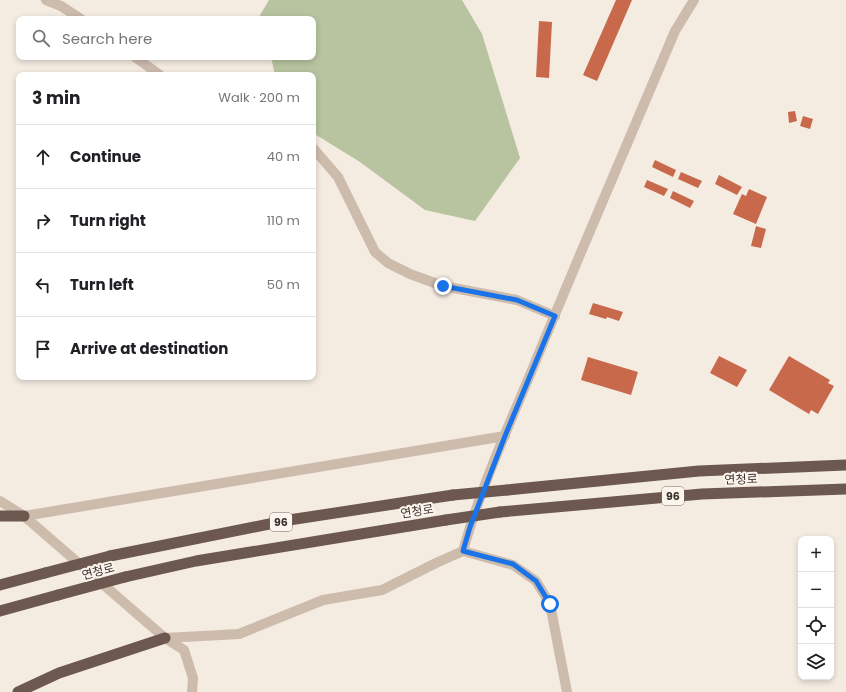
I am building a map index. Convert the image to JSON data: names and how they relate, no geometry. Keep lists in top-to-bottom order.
{
  "streets": {
    "highway": ["연청로", "96"]
  },
  "page": {
    "search": "Search here",
    "heading": ["3 min", "Walk · 200 m"],
    "list": [
      ["Continue", "40 m"],
      ["Turn right", "110 m"],
      ["Turn left", "50 m"],
      "Arrive at destination"
    ],
    "map_buttons": ["+", "−"]
  }
}
